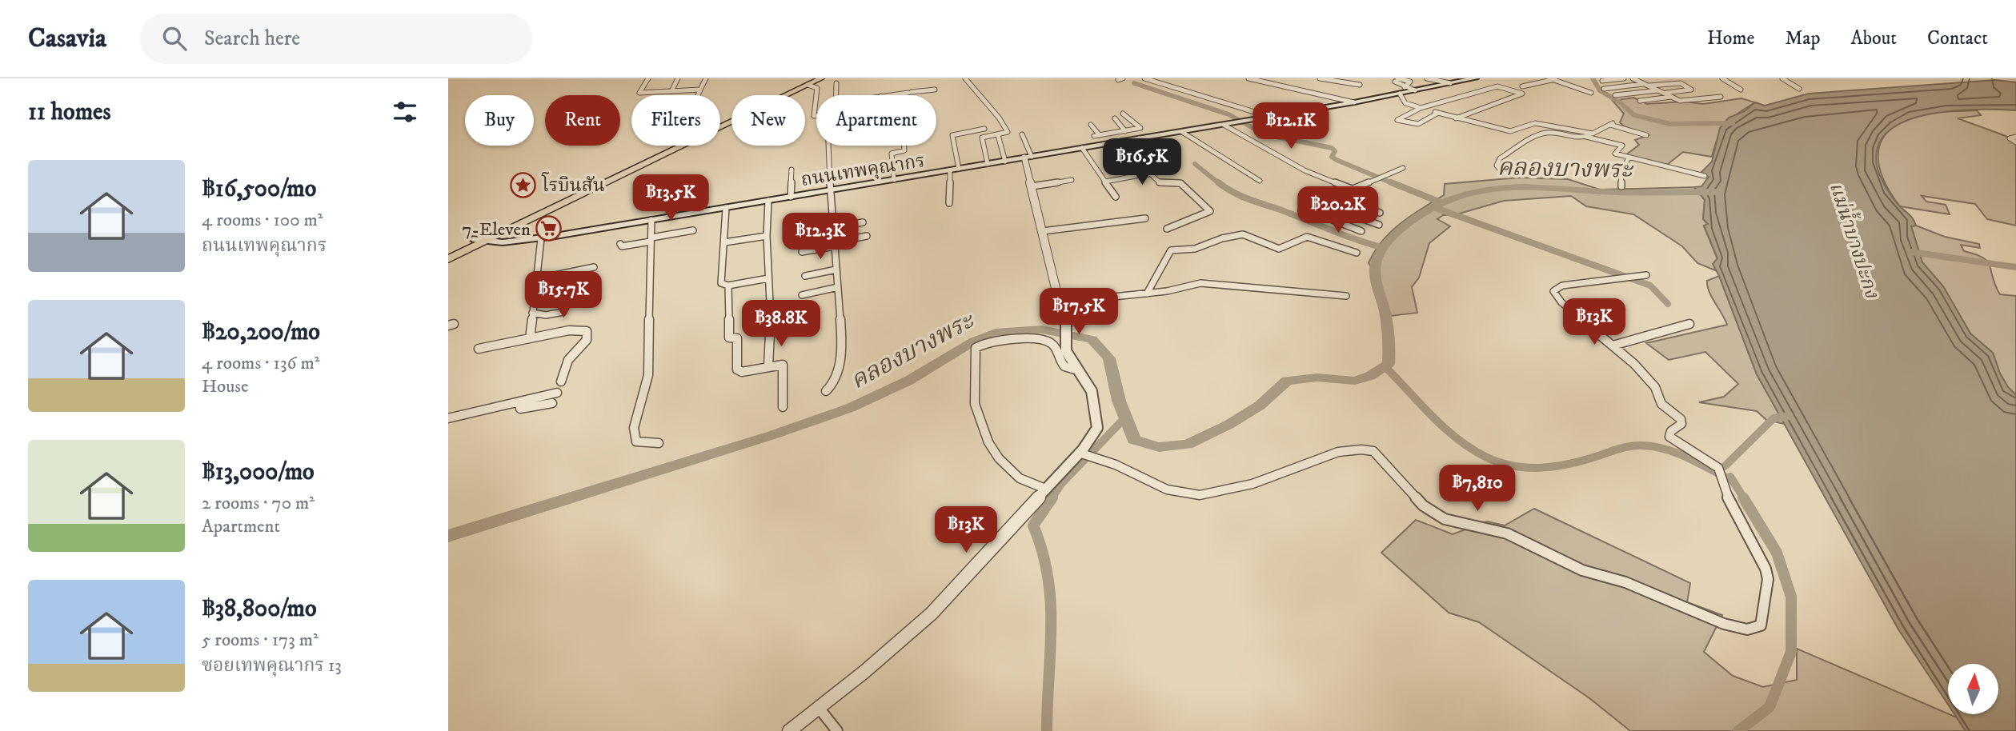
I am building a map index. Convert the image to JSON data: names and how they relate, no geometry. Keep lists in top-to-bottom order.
{
  "streets": {
    "main road": ["ถนนเทพคุณากร"]
  },
  "water": ["คลองบางพระ", "แม่น้ำบางปะกง"],
  "places": {
    "place": ["โรบินสัน"],
    "supermarket": ["7-Eleven"]
  },
  "north": "top",
  "page": {
    "header": "Casavia",
    "search": "Search here",
    "nav": [
      "Home",
      "Map",
      "About",
      "Contact"
    ],
    "heading": "11 homes",
    "chip": [
      "Buy",
      "Rent",
      "Filters",
      "New",
      "Apartment"
    ],
    "price": [
      "฿12.1K",
      "฿16.5K",
      "฿13.5K",
      "฿20.2K",
      "฿12.3K",
      "฿15.7K",
      "฿17.5K",
      "฿13K",
      "฿38.8K",
      "฿7,810",
      "฿13K"
    ],
    "list": [
      {
        "name": "฿16,500/mo",
        "note": "4 rooms · 100 m² · ถนนเทพคุณากร"
      },
      {
        "name": "฿20,200/mo",
        "note": "4 rooms · 136 m² · House"
      },
      {
        "name": "฿13,000/mo",
        "note": "2 rooms · 70 m² · Apartment"
      },
      {
        "name": "฿38,800/mo",
        "note": "5 rooms · 173 m² · ซอยเทพคุณากร 13"
      }
    ]
  }
}
